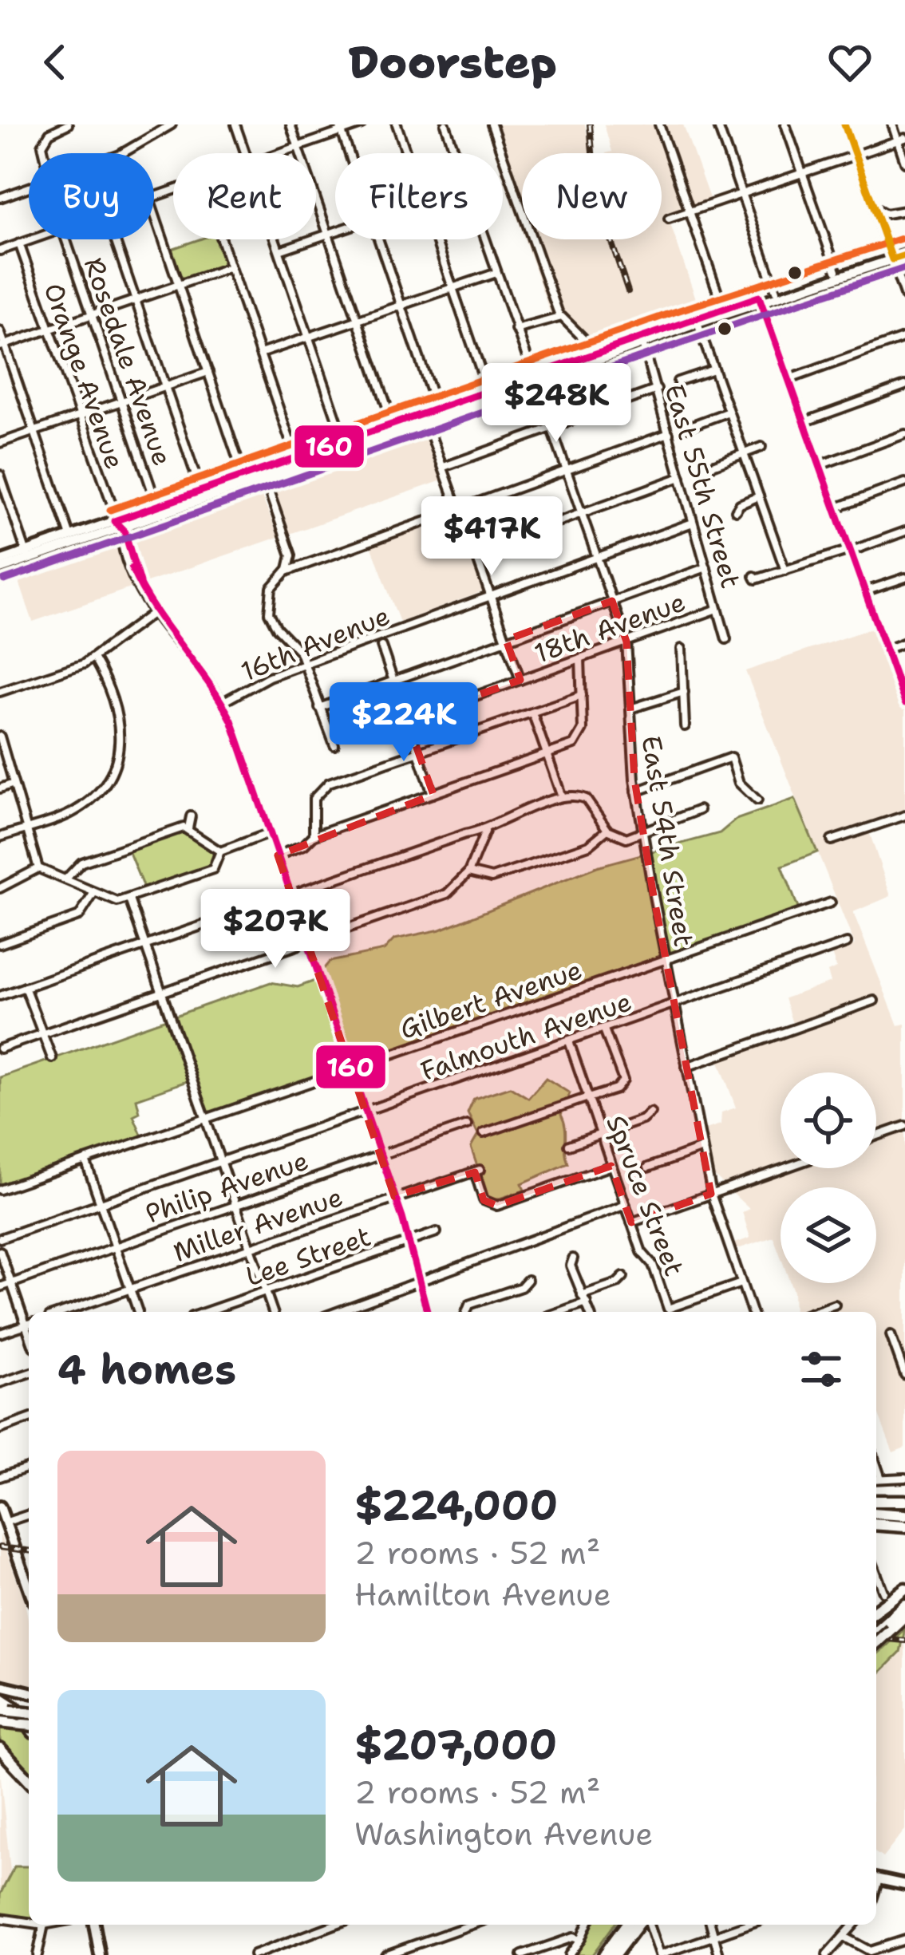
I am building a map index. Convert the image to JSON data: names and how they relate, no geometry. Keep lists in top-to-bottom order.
{
  "streets": {
    "street": [
      "Rosedale Avenue",
      "Orange Avenue",
      "East 55th Street",
      "18th Avenue",
      "16th Avenue",
      "East 54th Street",
      "Gilbert Avenue",
      "Falmouth Avenue",
      "Philip Avenue",
      "Spruce Street",
      "Miller Avenue",
      "Lee Street"
    ]
  },
  "crossings": [
    ["Orange Avenue", "16th Avenue"],
    ["Orange Avenue", "Gilbert Avenue"],
    ["Orange Avenue", "Falmouth Avenue"],
    ["Orange Avenue", "Philip Avenue"],
    ["Orange Avenue", "Miller Avenue"],
    ["Orange Avenue", "Lee Street"],
    ["East 55th Street", "18th Avenue"],
    ["East 55th Street", "16th Avenue"],
    ["18th Avenue", "East 54th Street"],
    ["16th Avenue", "East 54th Street"],
    ["East 54th Street", "Gilbert Avenue"],
    ["East 54th Street", "Falmouth Avenue"],
    ["East 54th Street", "Spruce Street"],
    ["Falmouth Avenue", "Spruce Street"],
    ["Spruce Street", "Miller Avenue"]
  ],
  "lines": ["transit line 160"],
  "page": {
    "header": "Doorstep",
    "chip": [
      "Buy",
      "Rent",
      "Filters",
      "New"
    ],
    "price": [
      "$248K",
      "$417K",
      "$224K",
      "$207K"
    ],
    "heading": "4 homes",
    "list": [
      {
        "name": "$224,000",
        "note": "2 rooms · 52 m² · Hamilton Avenue"
      },
      {
        "name": "$207,000",
        "note": "2 rooms · 52 m² · Washington Avenue"
      }
    ]
  }
}
